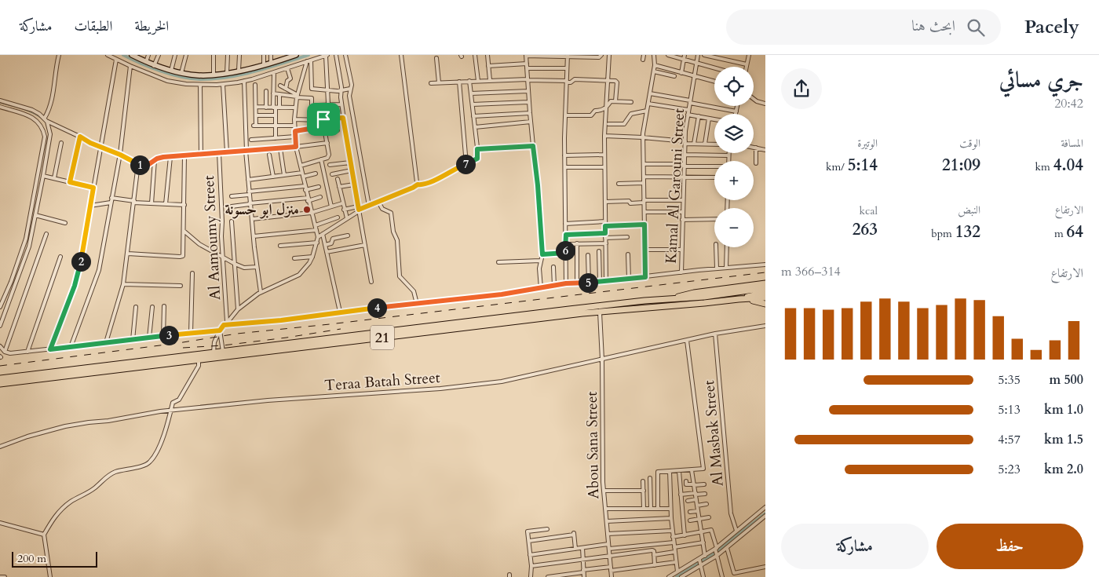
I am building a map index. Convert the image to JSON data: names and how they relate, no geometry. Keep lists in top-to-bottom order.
{
  "streets": {
    "highway": ["21"],
    "street": [
      "Kamal Al Garouni Street",
      "Al Aamoumy Street",
      "Teraa Batah Street",
      "Al Masbak Street",
      "Abou Sana Street"
    ]
  },
  "crossings": [
    ["21", "Abou Sana Street"],
    ["Teraa Batah Street", "Al Masbak Street"],
    ["Teraa Batah Street", "Abou Sana Street"]
  ],
  "places": ["منزل ابو حسونة"],
  "scale_bar": "200 m",
  "page": {
    "header": "Pacely",
    "search": "ابحث هنا",
    "nav": ["الخريطة", "الطبقات", "مشاركة"],
    "heading": ["جري مسائي", "20:42"],
    "map_buttons": ["+", "−"],
    "stats": [
      ["المسافة", "4.04 km"],
      ["الوقت", "21:09"],
      ["الوتيرة", "5:14 /km"],
      ["الارتفاع", "64 m"],
      ["النبض", "132 bpm"],
      ["kcal", "263"]
    ],
    "pins": [
      "7",
      "1",
      "6",
      "2",
      "5",
      "4",
      "3"
    ],
    "chart": ["الارتفاع", "314–366 m"],
    "list": [
      {
        "name": "500 m",
        "note": "5:35"
      },
      {
        "name": "1.0 km",
        "note": "5:13"
      },
      {
        "name": "1.5 km",
        "note": "4:57"
      },
      {
        "name": "2.0 km",
        "note": "5:23"
      }
    ],
    "buttons": ["حفظ", "مشاركة"],
    "scale": "200 m"
  }
}
